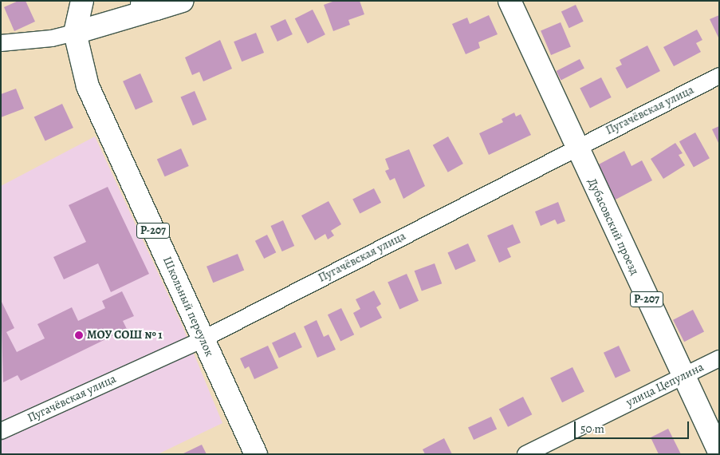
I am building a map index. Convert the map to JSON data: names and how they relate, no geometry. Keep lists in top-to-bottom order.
{
  "streets": {
    "main road": ["Дубасовский проезд", "Р-207", "Школьный переулок"],
    "street": ["Пугачёвская улица", "улица Цепулина"]
  },
  "crossings": [
    ["Пугачёвская улица", "Дубасовский проезд"],
    ["Пугачёвская улица", "Школьный переулок"],
    ["Дубасовский проезд", "улица Цепулина"]
  ],
  "places": ["МОУ СОШ № 1"],
  "scale_bar": "50 m"
}
